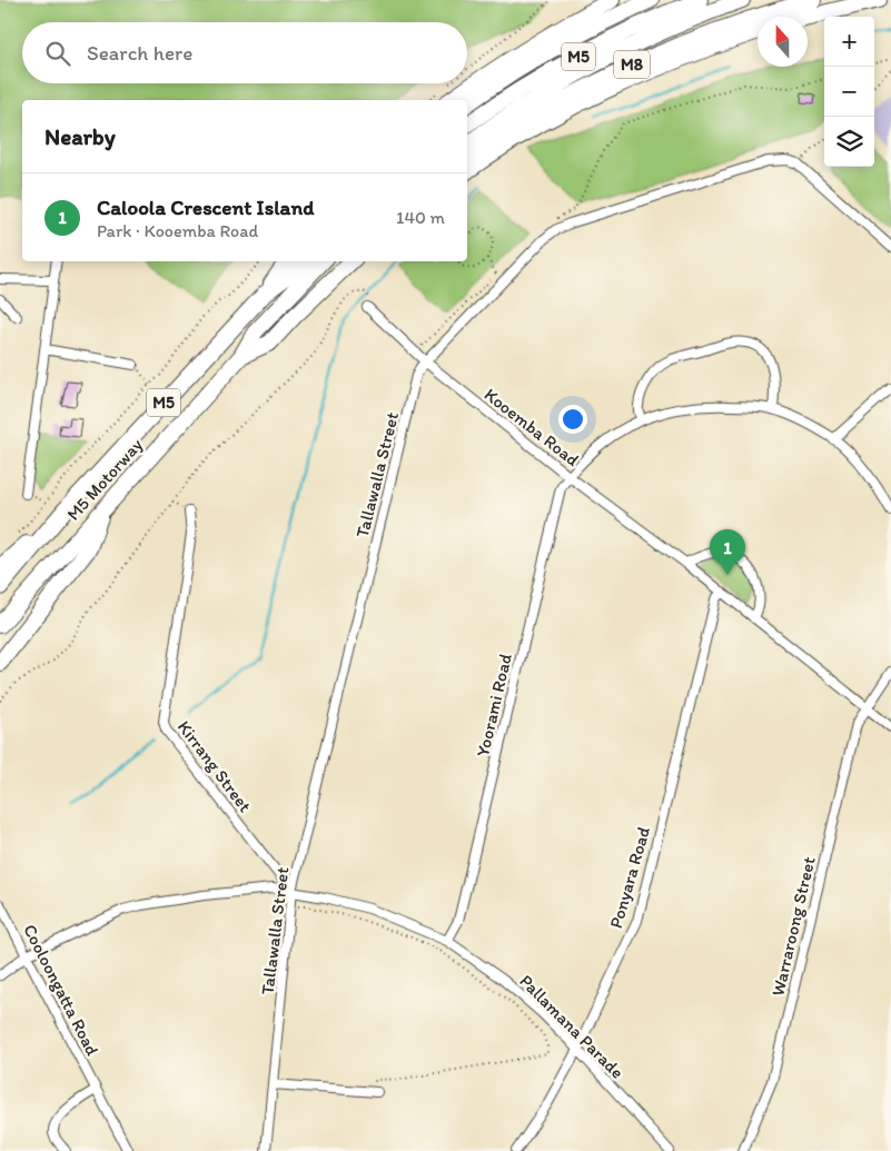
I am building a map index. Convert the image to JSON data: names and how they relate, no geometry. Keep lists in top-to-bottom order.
{
  "streets": {
    "highway": ["M5", "M8", "M5 Motorway"],
    "street": [
      "Kooemba Road",
      "Tallawalla Street",
      "Yoorami Road",
      "Kirrang Street",
      "Ponyara Road",
      "Warraroong Street",
      "Cooloongatta Road",
      "Pallamana Parade"
    ]
  },
  "crossings": [
    ["Kooemba Road", "Tallawalla Street"],
    ["Kooemba Road", "Yoorami Road"],
    ["Kooemba Road", "Ponyara Road"],
    ["Kooemba Road", "Warraroong Street"],
    ["Tallawalla Street", "Kirrang Street"],
    ["Tallawalla Street", "Pallamana Parade"],
    ["Yoorami Road", "Pallamana Parade"],
    ["Kirrang Street", "Pallamana Parade"],
    ["Ponyara Road", "Pallamana Parade"],
    ["Cooloongatta Road", "Pallamana Parade"]
  ],
  "north": "top",
  "page": {
    "map_buttons": ["+", "−"],
    "search": "Search here",
    "heading": "Nearby",
    "list": [
      {
        "mark": "1",
        "name": "Caloola Crescent Island",
        "note": "Park · Kooemba Road",
        "value": "140 m"
      }
    ],
    "pins": "1"
  }
}
